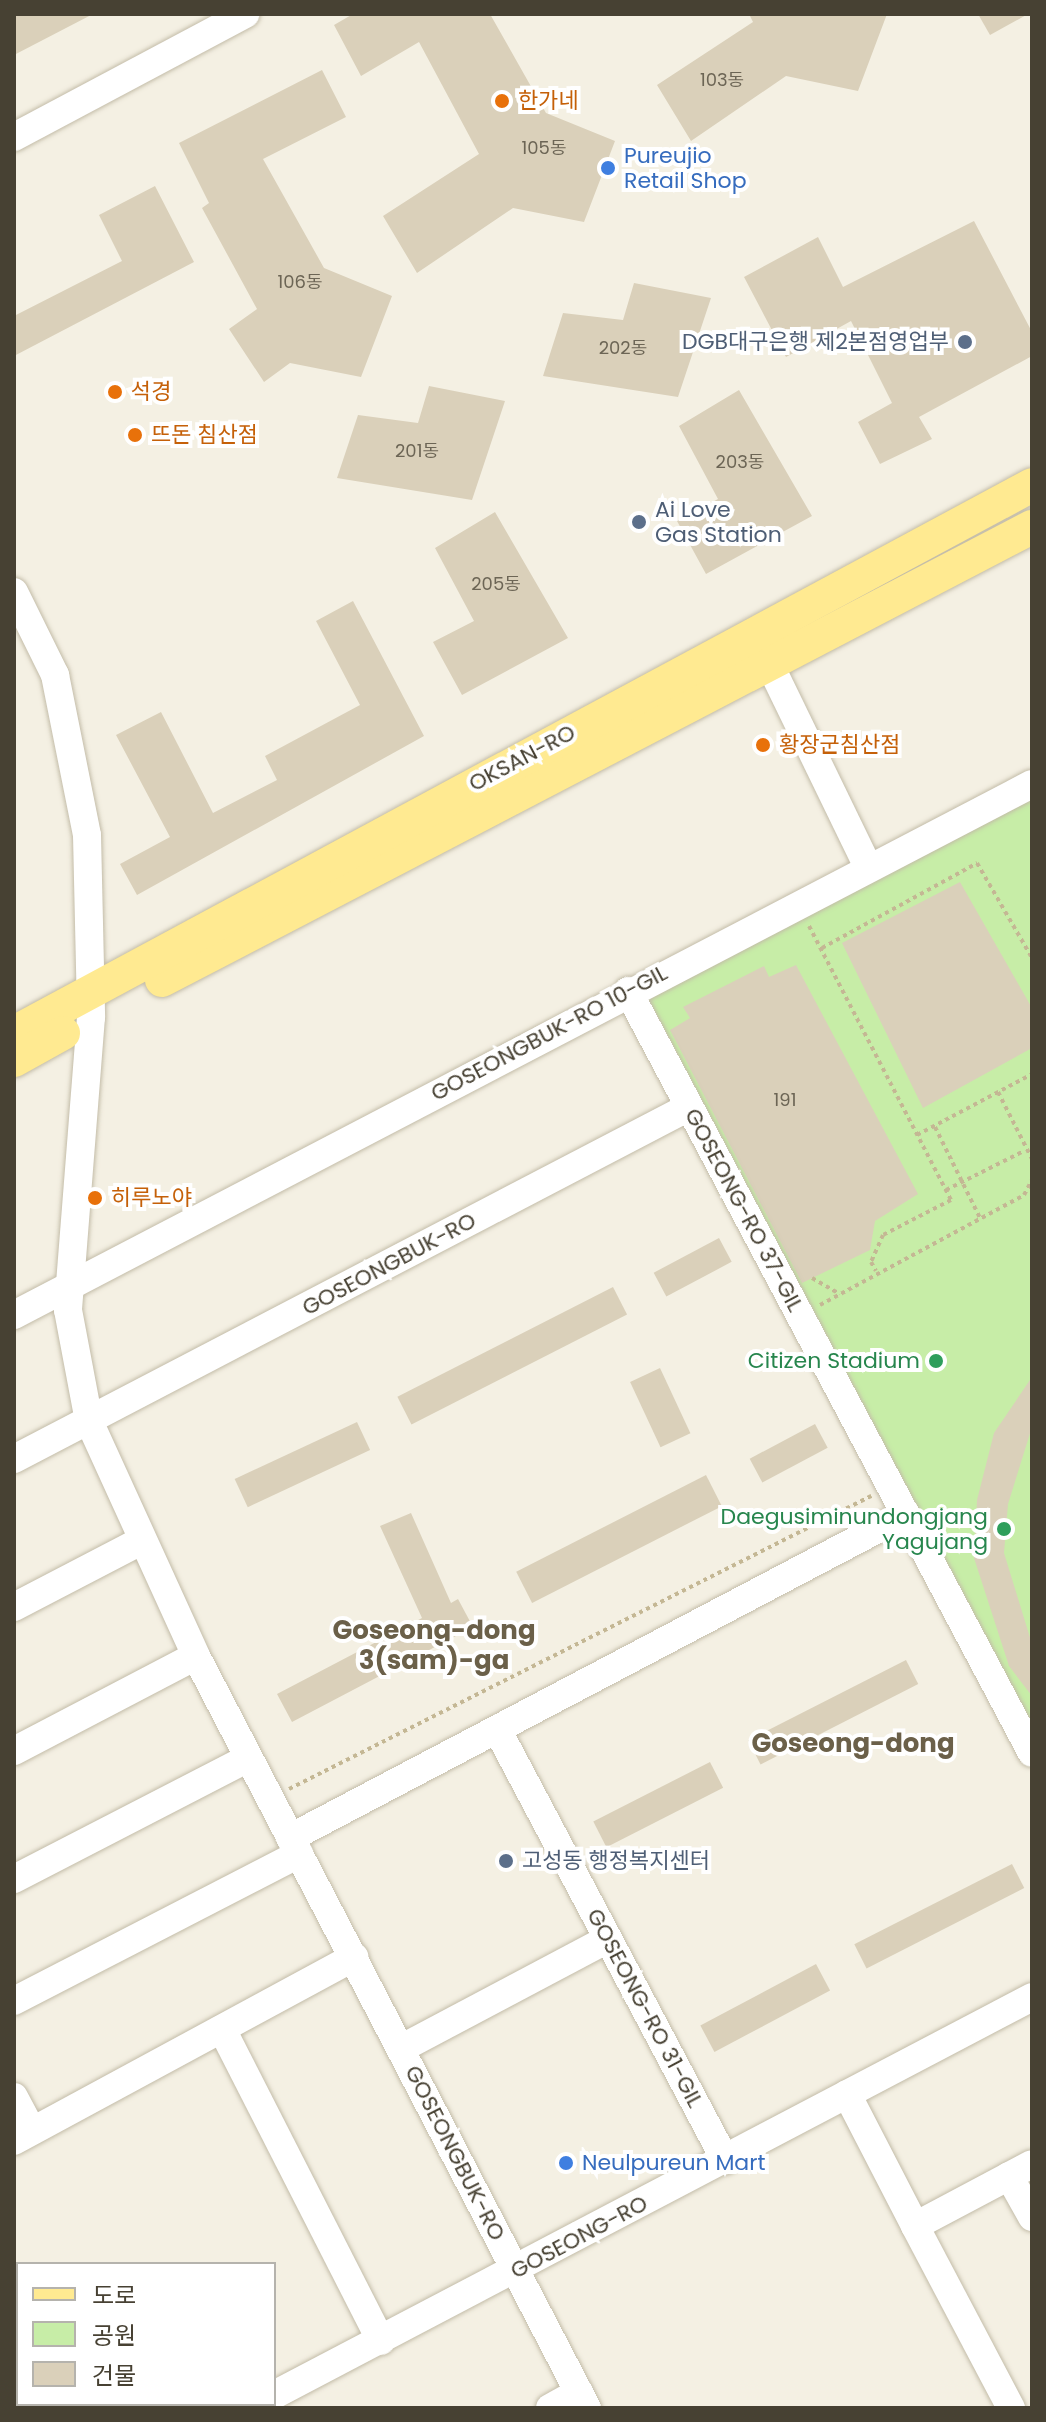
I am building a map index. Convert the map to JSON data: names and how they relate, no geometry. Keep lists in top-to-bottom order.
{
  "streets": {
    "main road": ["OKSAN-RO"],
    "street": [
      "GOSEONGBUK-RO 10-GIL",
      "GOSEONG-RO 37-GIL",
      "GOSEONGBUK-RO",
      "GOSEONG-RO 31-GIL",
      "GOSEONG-RO"
    ]
  },
  "crossings": [
    ["OKSAN-RO", "GOSEONGBUK-RO"],
    ["GOSEONGBUK-RO 10-GIL", "GOSEONG-RO 37-GIL"],
    ["GOSEONGBUK-RO 10-GIL", "GOSEONGBUK-RO"],
    ["GOSEONG-RO 37-GIL", "GOSEONGBUK-RO"],
    ["GOSEONGBUK-RO", "GOSEONG-RO"],
    ["GOSEONG-RO 31-GIL", "GOSEONG-RO"]
  ],
  "districts": ["Goseong-dong 3(sam)-ga", "Goseong-dong"],
  "places": [
    "한가네",
    "Pureujio Retail Shop",
    "DGB대구은행 제2본점영업부",
    "석경",
    "뜨돈 침산점",
    "Ai Love Gas Station",
    "황장군침산점",
    "히루노야",
    "Citizen Stadium",
    "Daegusiminundongjang Yagujang",
    "고성동 행정복지센터",
    "Neulpureun Mart"
  ],
  "house_numbers": [
    "103동",
    "105동",
    "106동",
    "202동",
    "201동",
    "203동",
    "205동",
    "191"
  ],
  "legend": ["도로", "공원", "건물"]
}
